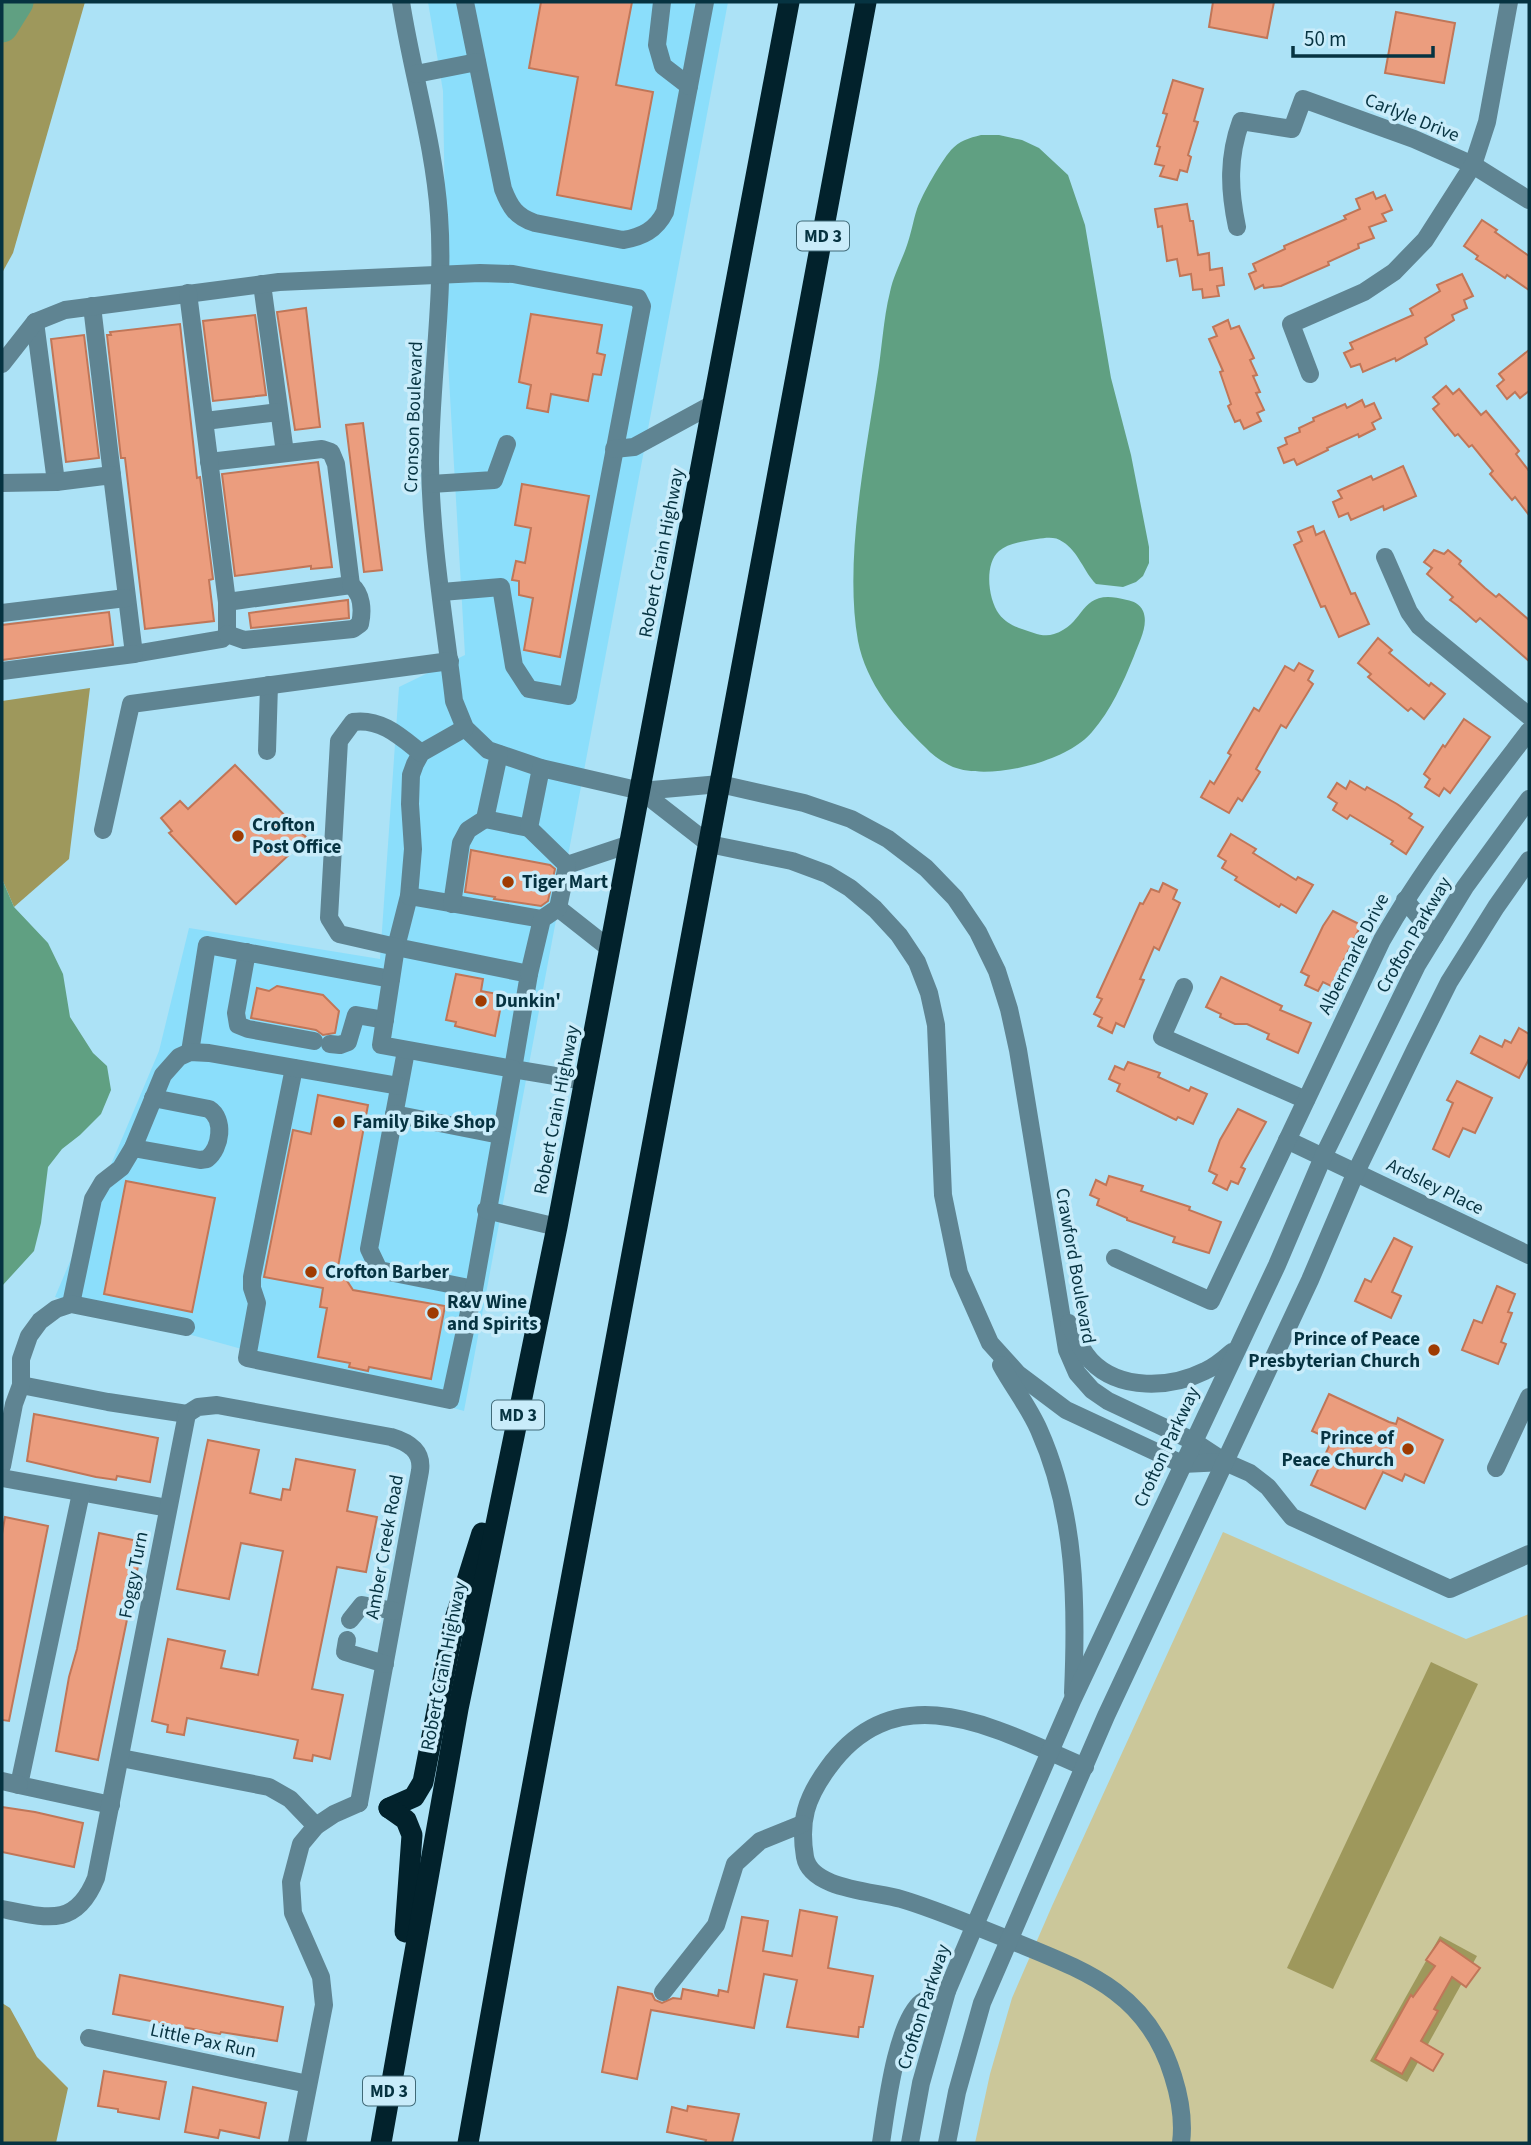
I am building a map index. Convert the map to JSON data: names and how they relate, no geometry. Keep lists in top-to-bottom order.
{
  "streets": {
    "highway": ["MD 3", "Robert Crain Highway"],
    "street": [
      "Carlyle Drive",
      "Cronson Boulevard",
      "Crofton Parkway",
      "Albermarle Drive",
      "Ardsley Place",
      "Crawford Boulevard",
      "Amber Creek Road",
      "Foggy Turn",
      "Little Pax Run"
    ]
  },
  "crossings": [
    ["MD 3", "Crawford Boulevard"],
    ["Cronson Boulevard", "Robert Crain Highway"],
    ["Cronson Boulevard", "Crawford Boulevard"],
    ["Robert Crain Highway", "Crawford Boulevard"],
    ["Crofton Parkway", "Ardsley Place"],
    ["Crofton Parkway", "Crawford Boulevard"],
    ["Amber Creek Road", "Foggy Turn"]
  ],
  "places": [
    "Crofton Post Office",
    "Tiger Mart",
    "Dunkin'",
    "Family Bike Shop",
    "Crofton Barber",
    "R&V Wine and Spirits",
    "Prince of Peace Presbyterian Church",
    "Prince of Peace Church"
  ],
  "scale_bar": "50 m"
}
